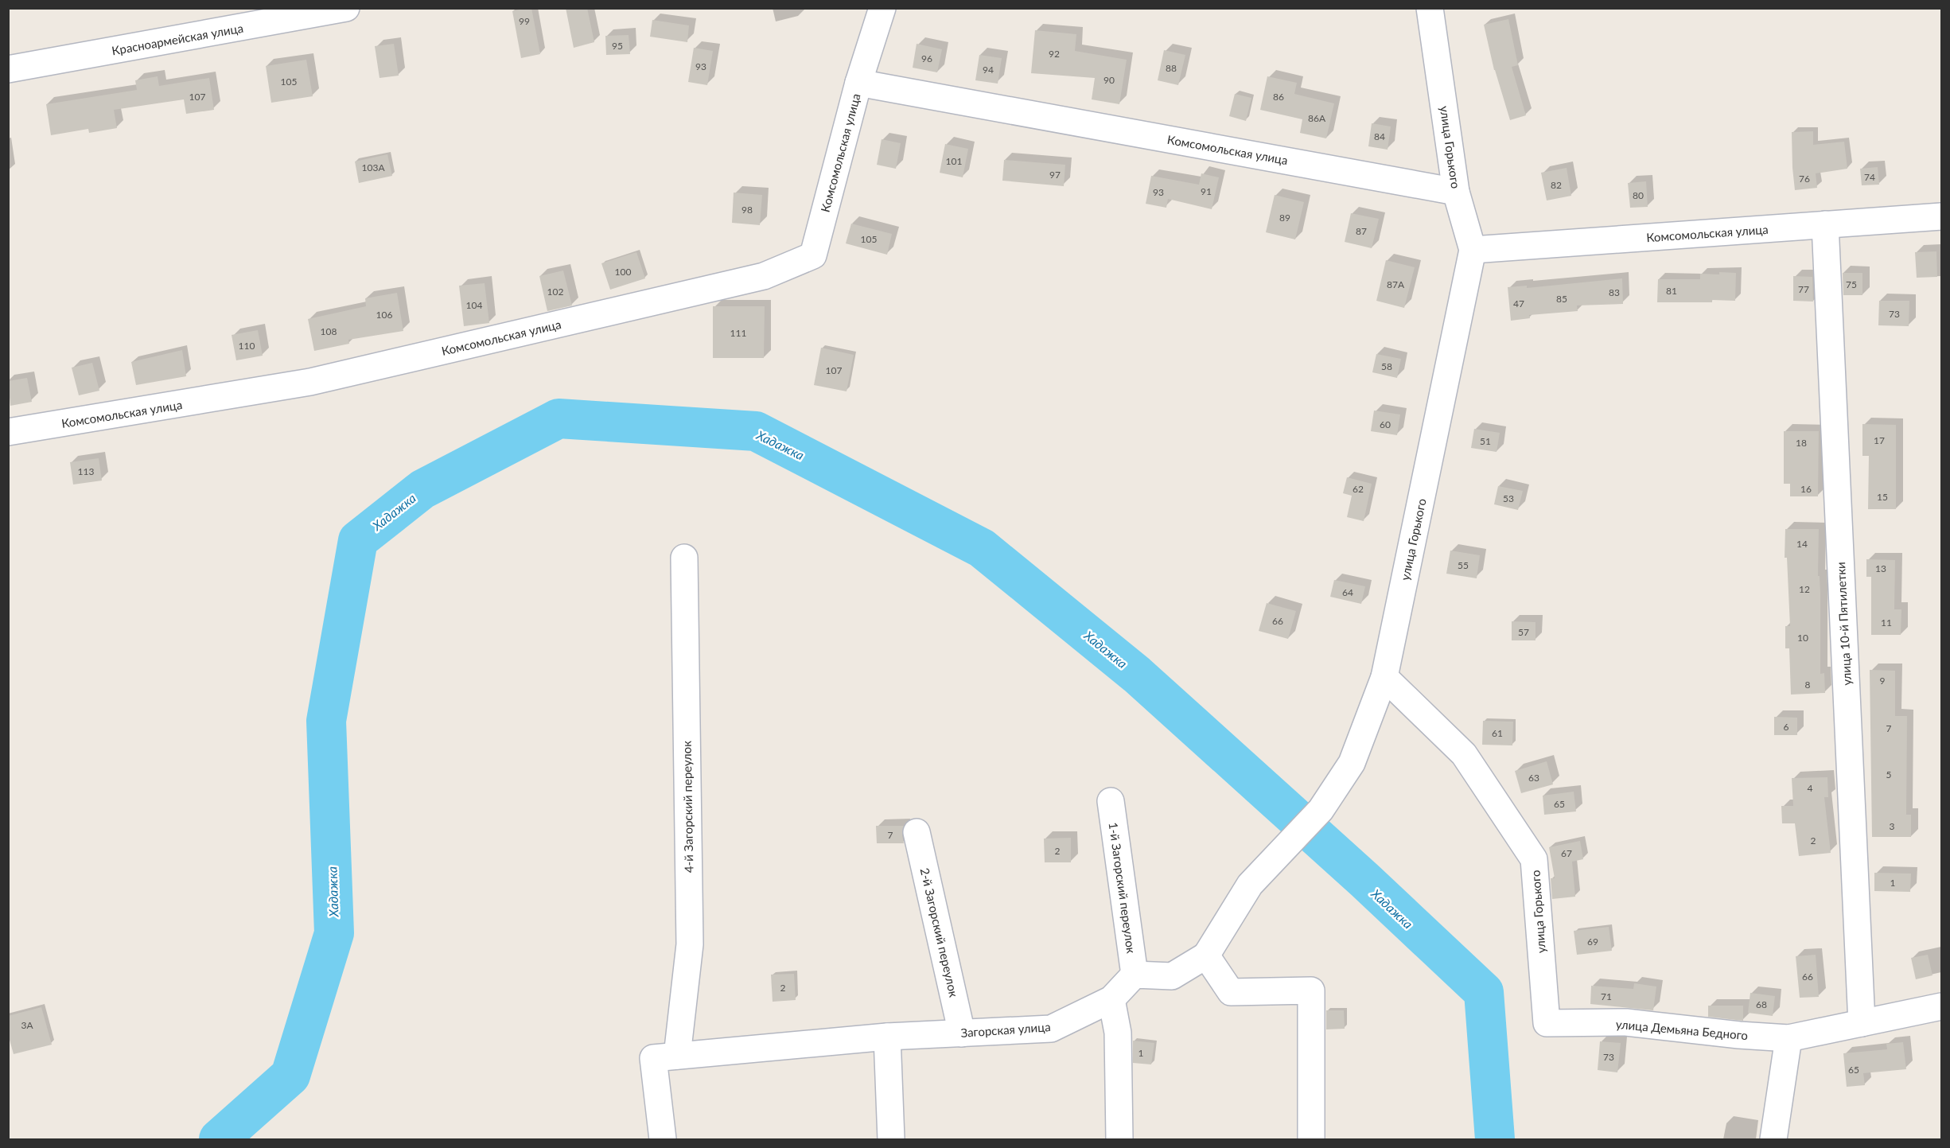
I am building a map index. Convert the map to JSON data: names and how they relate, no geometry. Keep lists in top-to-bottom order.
{
  "streets": {
    "street": [
      "Красноармейская улица",
      "улица Горького",
      "Комсомольская улица",
      "улица 10-й Пятилетки",
      "4-й Загорский переулок",
      "1-й Загорский переулок",
      "2-й Загорский переулок",
      "Загорская улица",
      "улица Демьяна Бедного"
    ]
  },
  "crossings": [
    ["улица Горького", "Комсомольская улица"],
    ["улица Горького", "улица Демьяна Бедного"],
    ["Комсомольская улица", "улица 10-й Пятилетки"],
    ["улица 10-й Пятилетки", "улица Демьяна Бедного"],
    ["4-й Загорский переулок", "Загорская улица"],
    ["1-й Загорский переулок", "Загорская улица"],
    ["2-й Загорский переулок", "Загорская улица"]
  ],
  "water": ["Хадажка"],
  "house_numbers": [
    "99",
    "95",
    "92",
    "96",
    "93",
    "88",
    "94",
    "90",
    "105",
    "107",
    "86",
    "86А",
    "84",
    "101",
    "103А",
    "97",
    "74",
    "76",
    "82",
    "91",
    "93",
    "80",
    "98",
    "89",
    "87",
    "105",
    "100",
    "87А",
    "75",
    "77",
    "81",
    "102",
    "83",
    "85",
    "47",
    "104",
    "73",
    "106",
    "108",
    "111",
    "110",
    "58",
    "107",
    "60",
    "17",
    "51",
    "18",
    "113",
    "62",
    "16",
    "15",
    "53",
    "14",
    "55",
    "13",
    "12",
    "64",
    "66",
    "11",
    "57",
    "10",
    "9",
    "8",
    "6",
    "7",
    "61",
    "5",
    "63",
    "4",
    "65",
    "3",
    "7",
    "2",
    "2",
    "67",
    "1",
    "69",
    "66",
    "2",
    "71",
    "68",
    "3А",
    "1",
    "73",
    "65"
  ]
}
